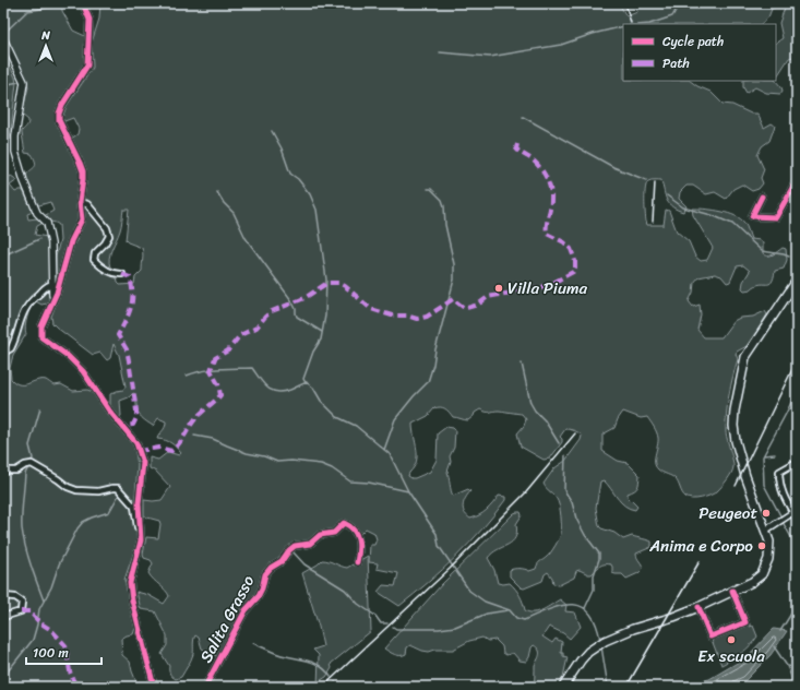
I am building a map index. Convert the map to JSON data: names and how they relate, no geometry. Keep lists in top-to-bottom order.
{
  "streets": {
    "street": ["Salita Grasso"]
  },
  "places": [
    "Villa Piuma",
    "Peugeot",
    "Anima e Corpo",
    "Ex scuola"
  ],
  "legend": ["Cycle path", "Path"],
  "scale_bar": "100 m",
  "north": "top"
}
